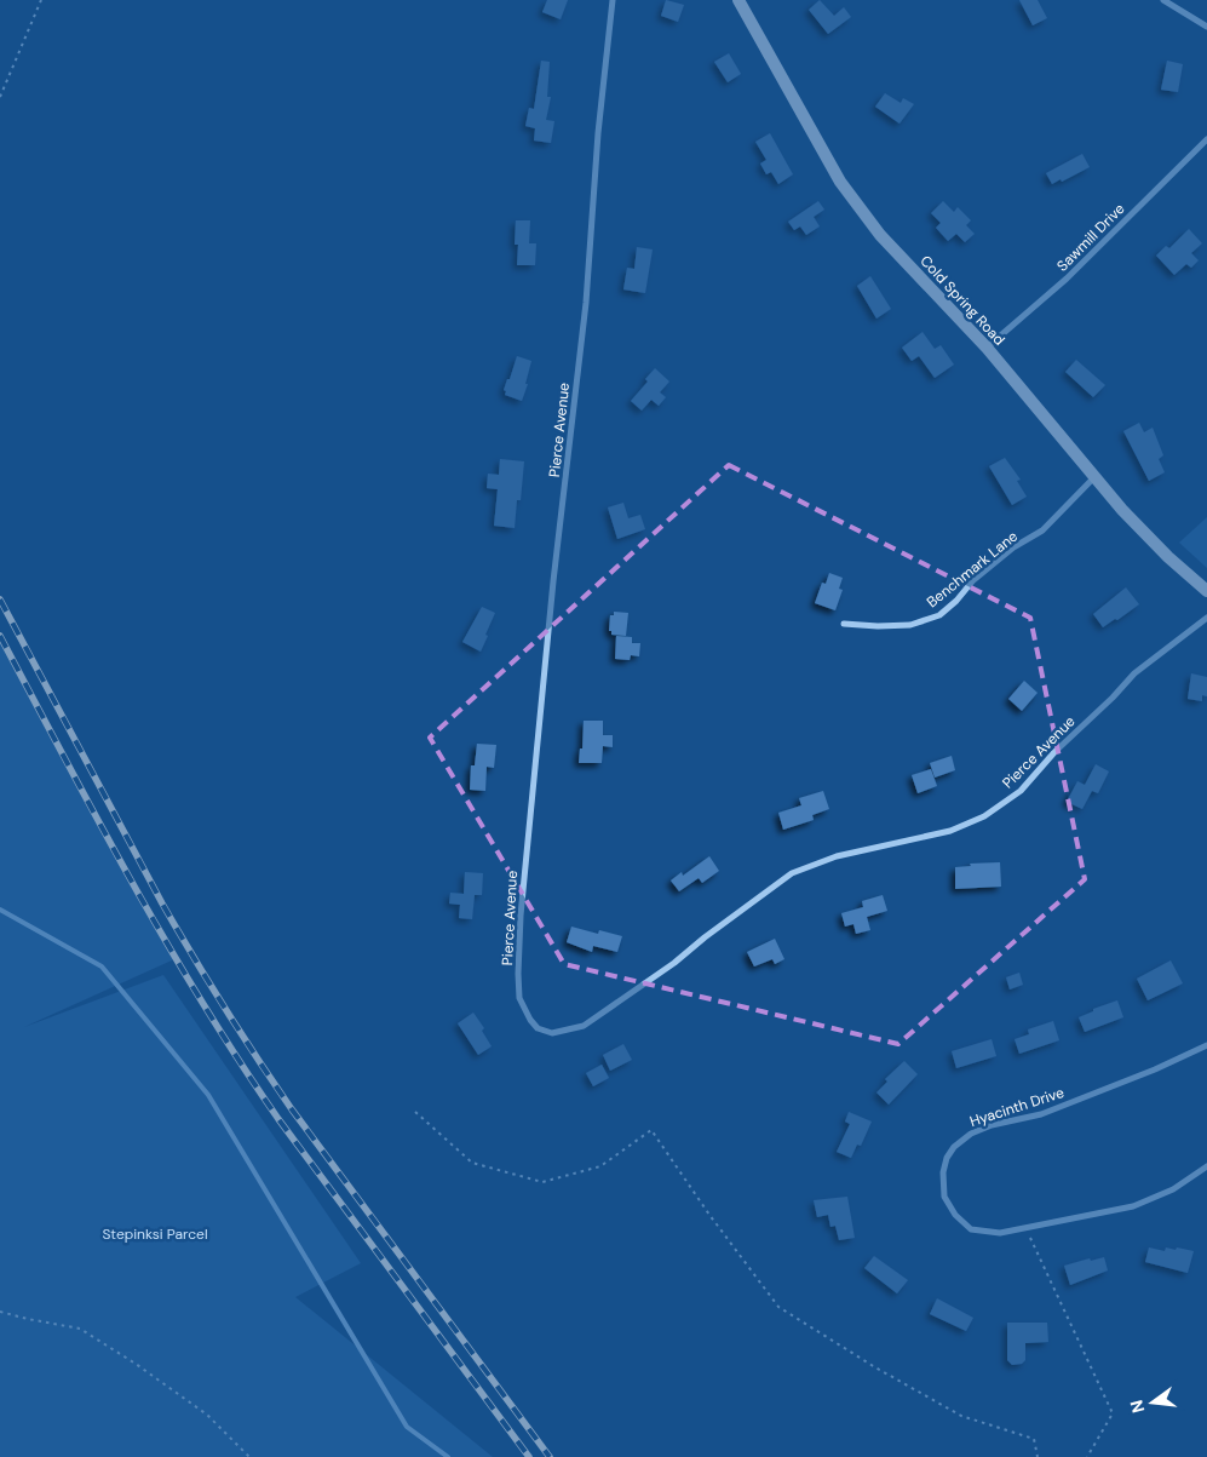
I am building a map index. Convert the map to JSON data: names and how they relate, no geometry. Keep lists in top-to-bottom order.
{
  "streets": {
    "street": [
      "Sawmill Drive",
      "Cold Spring Road",
      "Pierce Avenue",
      "Benchmark Lane",
      "Hyacinth Drive"
    ]
  },
  "crossings": [
    ["Sawmill Drive", "Cold Spring Road"],
    ["Cold Spring Road", "Benchmark Lane"]
  ],
  "parks": ["Stepinksi Parcel"],
  "north": "left"
}
